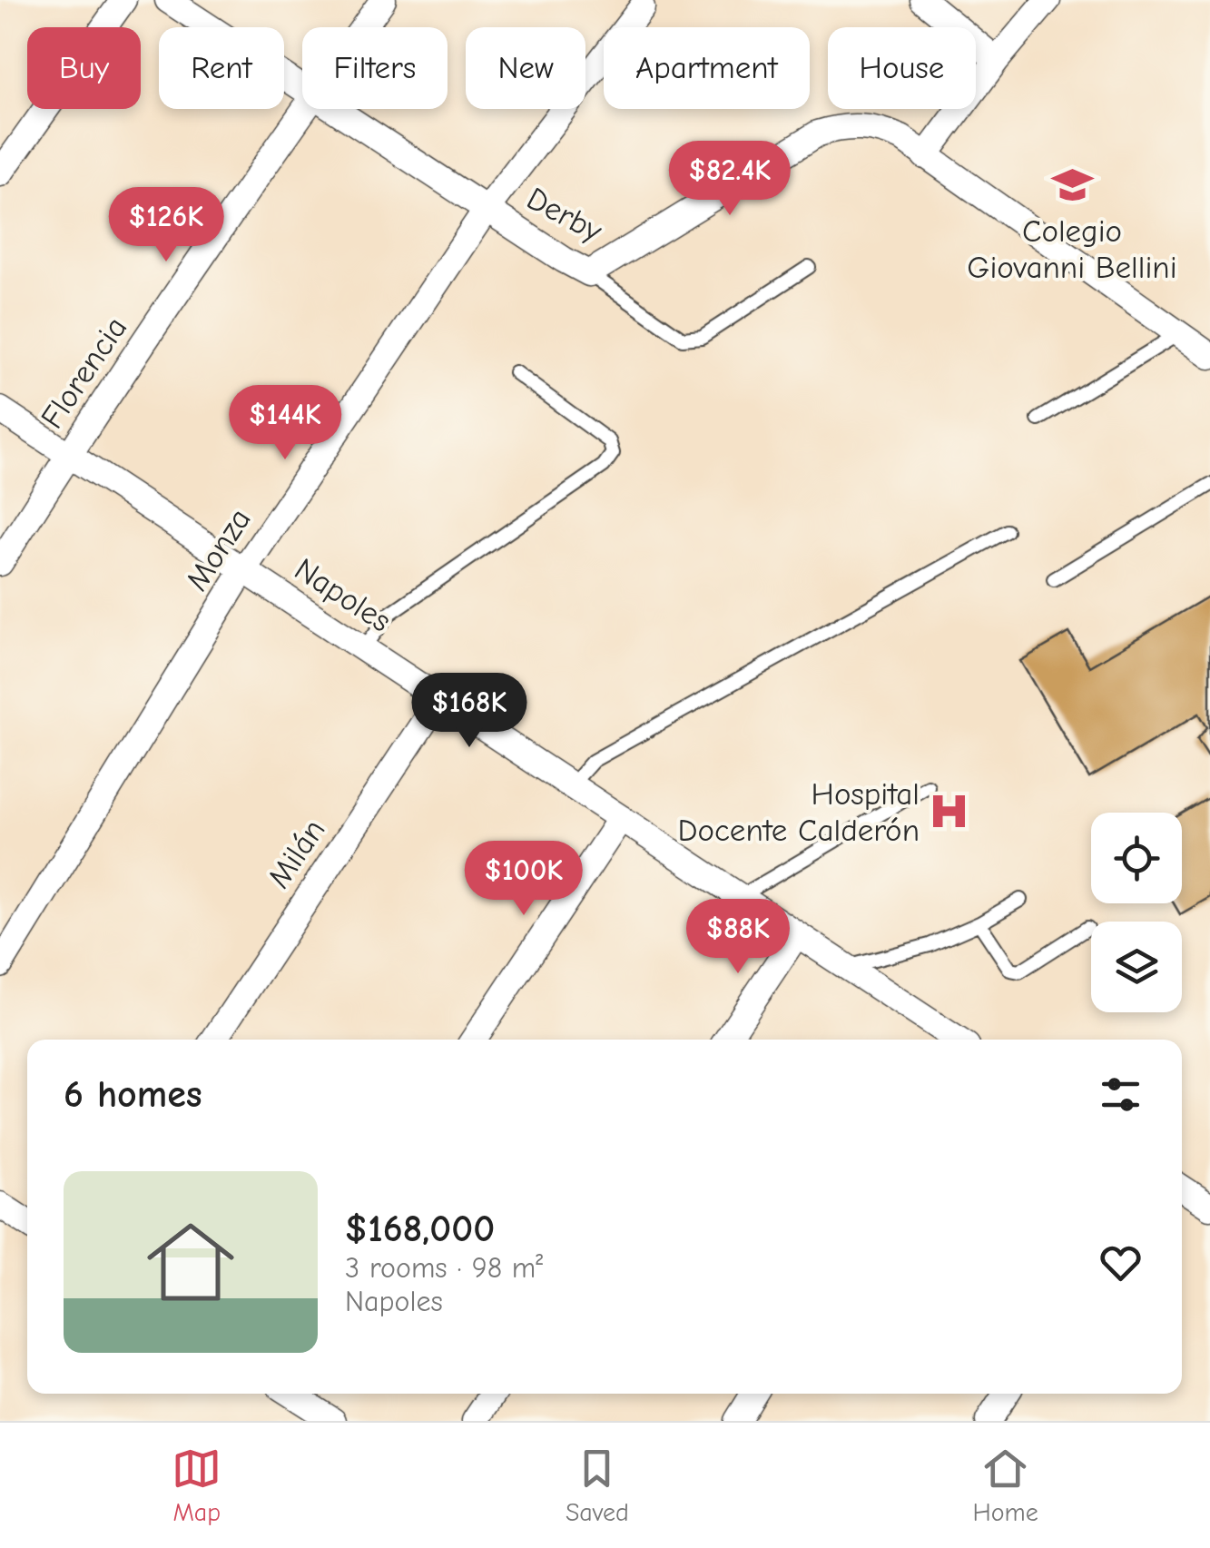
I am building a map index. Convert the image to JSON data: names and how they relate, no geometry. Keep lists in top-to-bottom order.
{
  "streets": {
    "street": [
      "Derby",
      "Florencia",
      "Monza",
      "Napoles",
      "Milán"
    ]
  },
  "crossings": [
    ["Derby", "Monza"],
    ["Florencia", "Napoles"],
    ["Monza", "Napoles"],
    ["Napoles", "Milán"]
  ],
  "places": {
    "school or university": ["Colegio Giovanni Bellini"],
    "hospital": ["Hospital Docente Calderón"]
  },
  "page": {
    "chip": [
      "Buy",
      "Rent",
      "Filters",
      "New",
      "Apartment",
      "House"
    ],
    "price": [
      "$82.4K",
      "$126K",
      "$144K",
      "$168K",
      "$100K",
      "$88K"
    ],
    "heading": "6 homes",
    "list": [
      {
        "name": "$168,000",
        "note": "3 rooms · 98 m² · Napoles"
      }
    ],
    "tabs": ["Map", "Saved", "Home"]
  }
}
